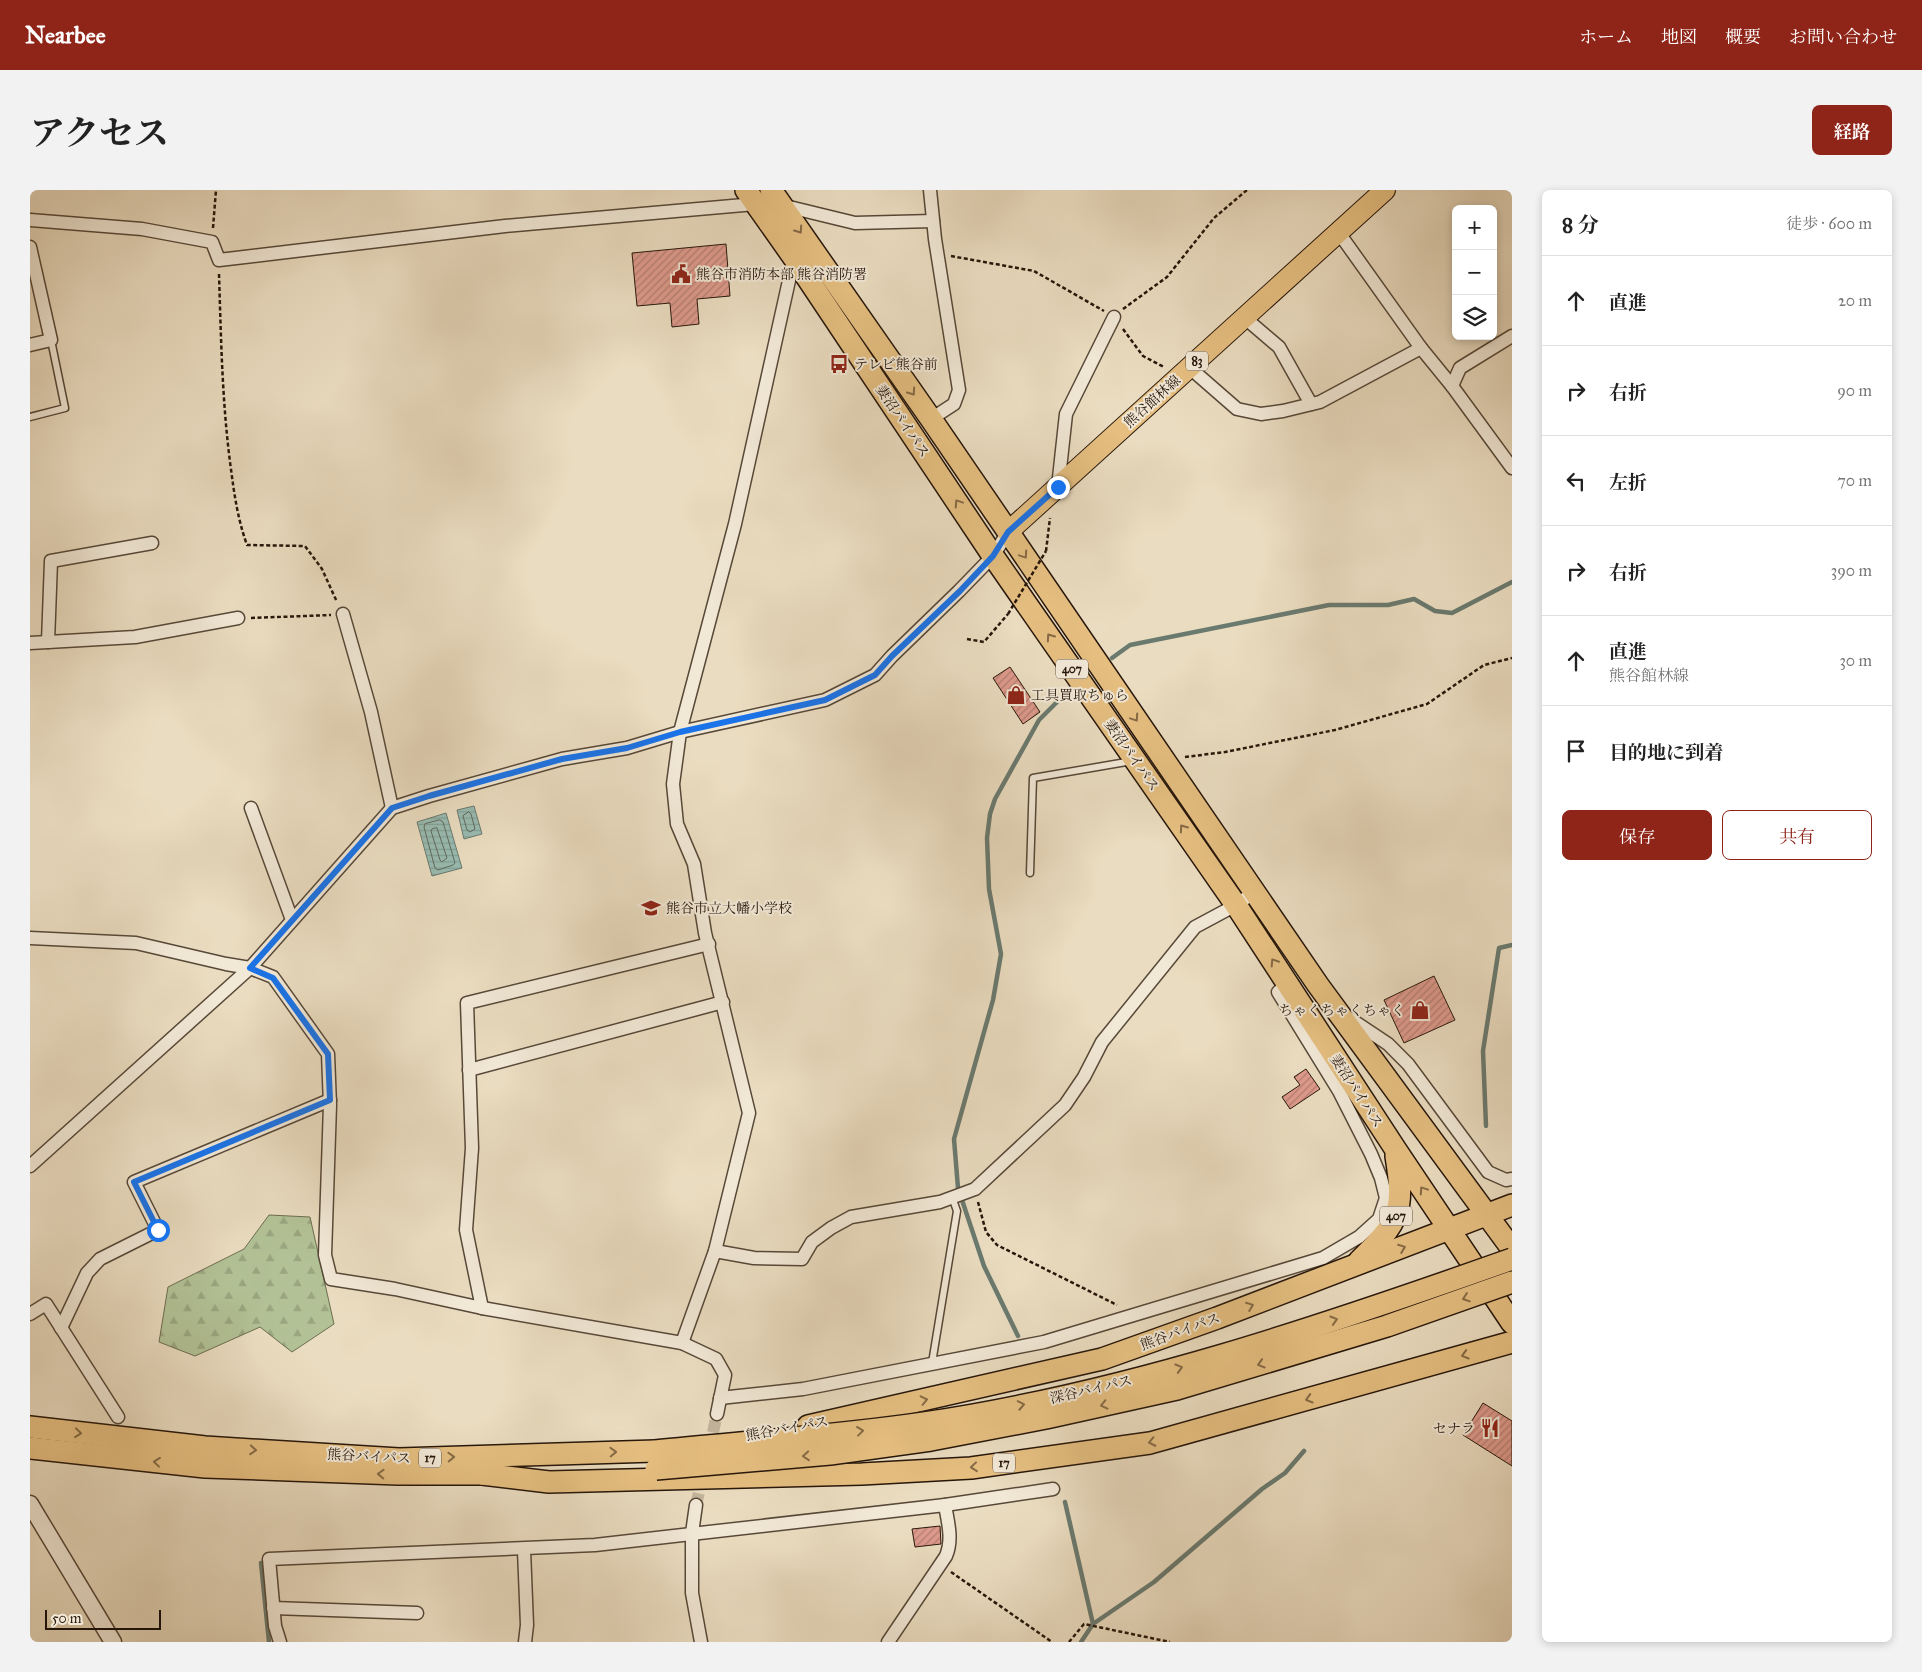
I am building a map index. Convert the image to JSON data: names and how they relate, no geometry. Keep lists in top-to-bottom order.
{
  "streets": {
    "highway": [
      "妻沼バイパス",
      "407",
      "熊谷バイパス",
      "深谷バイパス",
      "17"
    ],
    "main road": ["83", "熊谷館林線"]
  },
  "crossings": [
    ["熊谷館林線", "妻沼バイパス"],
    ["妻沼バイパス", "407"],
    ["妻沼バイパス", "熊谷バイパス"],
    ["407", "熊谷バイパス"],
    ["熊谷バイパス", "深谷バイパス"],
    ["熊谷バイパス", "17"]
  ],
  "places": {
    "public building": ["熊谷市消防本部 熊谷消防署"],
    "bus stop": ["テレビ熊谷前"],
    "shop": ["工具買取ちゅら", "ちゃくちゃくちゃく"],
    "school or university": ["熊谷市立大幡小学校"],
    "restaurant": ["セナラ"]
  },
  "scale_bar": "50 m",
  "page": {
    "header": "Nearbee",
    "nav": [
      "ホーム",
      "地図",
      "概要",
      "お問い合わせ"
    ],
    "title": "アクセス",
    "buttons": [
      "経路",
      ["保存", "共有"]
    ],
    "heading": ["8 分", "徒歩 · 600 m"],
    "map_buttons": ["+", "−"],
    "list": [
      ["直進", "20 m"],
      ["右折", "90 m"],
      ["左折", "70 m"],
      ["右折", "390 m"],
      ["直進", "熊谷館林線", "30 m"],
      "目的地に到着"
    ],
    "scale": "50 m"
  }
}
